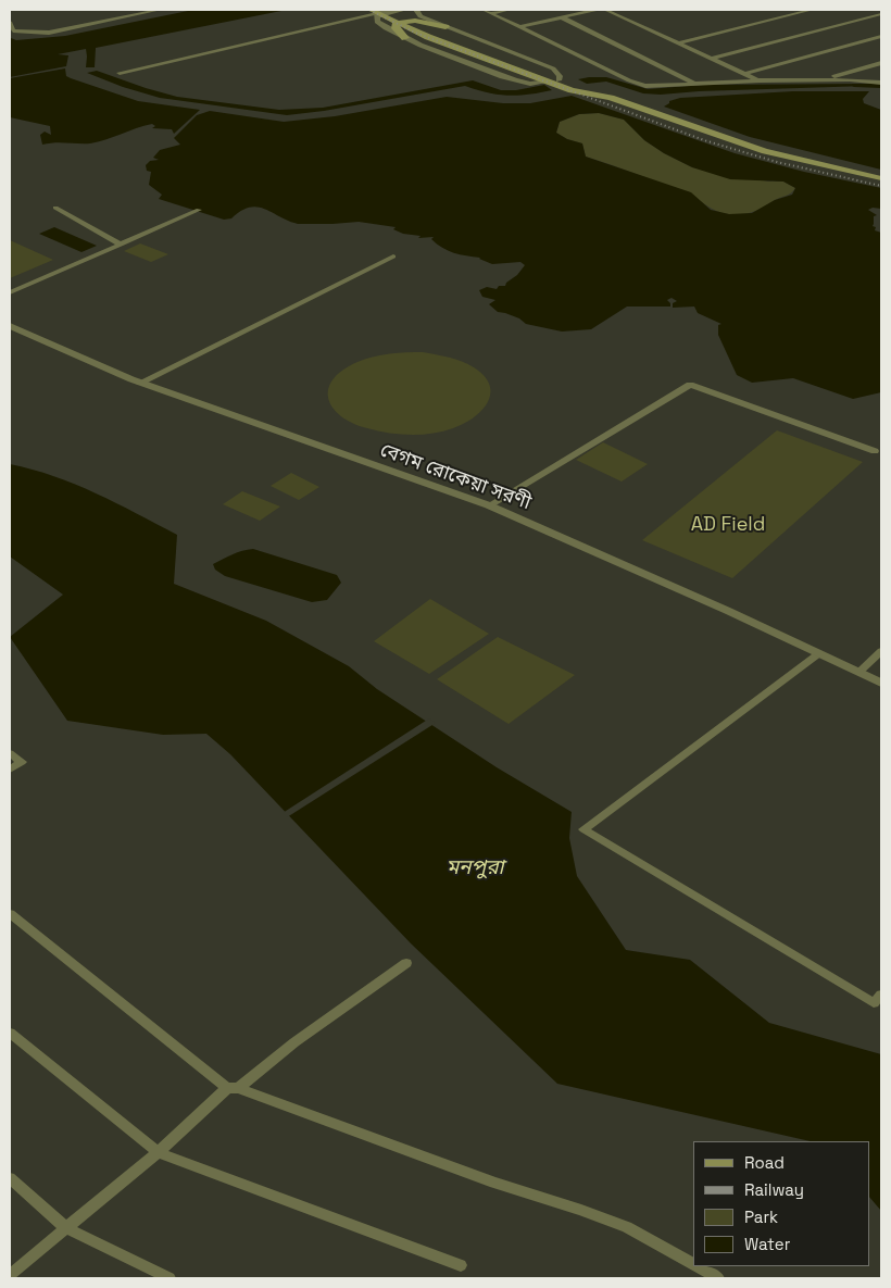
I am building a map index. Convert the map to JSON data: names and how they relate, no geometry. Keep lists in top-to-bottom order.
{
  "streets": {
    "street": ["বেগম রোকেয়া সরণী"]
  },
  "water": ["মনপুরা"],
  "parks": ["AD Field"],
  "legend": [
    "Road",
    "Railway",
    "Park",
    "Water"
  ]
}
